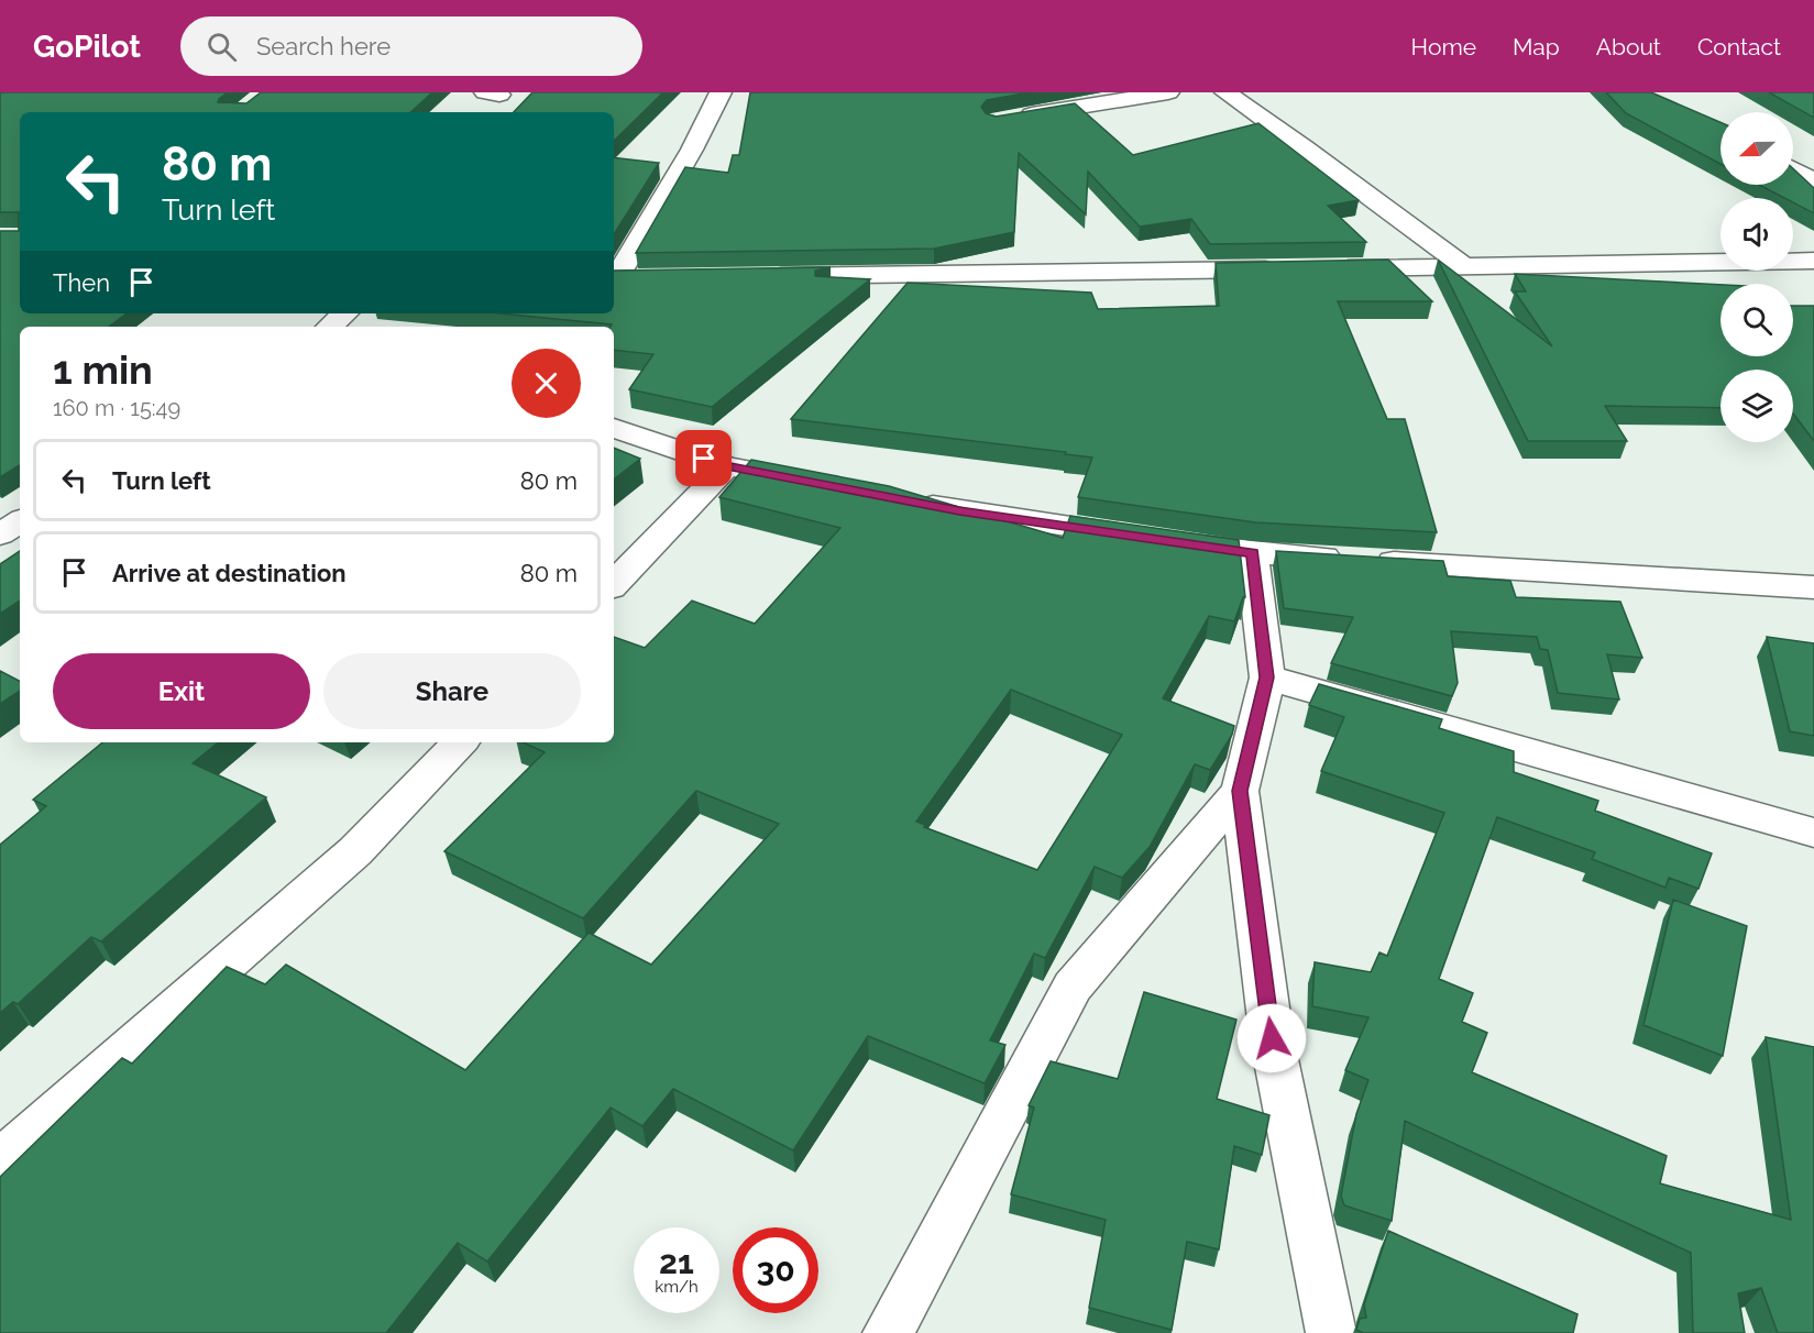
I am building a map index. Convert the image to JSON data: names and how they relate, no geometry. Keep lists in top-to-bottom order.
{
  "north": "left",
  "page": {
    "header": "GoPilot",
    "search": "Search here",
    "nav": [
      "Home",
      "Map",
      "About",
      "Contact"
    ],
    "turn": ["80 m", "Turn left"],
    "then": "Then",
    "heading": ["1 min", "160 m · 15:49"],
    "list": [
      {
        "name": "Turn left",
        "value": "80 m"
      },
      {
        "name": "Arrive at destination",
        "value": "80 m"
      }
    ],
    "buttons": ["Exit", "Share"],
    "speed": "21 km/h",
    "limit": "30"
  }
}
